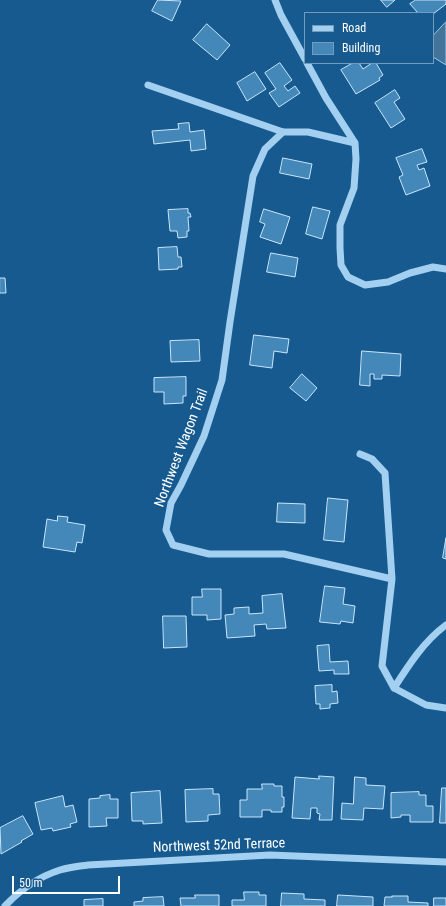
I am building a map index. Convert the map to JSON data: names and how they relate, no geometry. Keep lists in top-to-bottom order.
{
  "streets": {
    "street": ["Northwest Wagon Trail", "Northwest 52nd Terrace"]
  },
  "legend": ["Road", "Building"],
  "scale_bar": "50 m"
}
